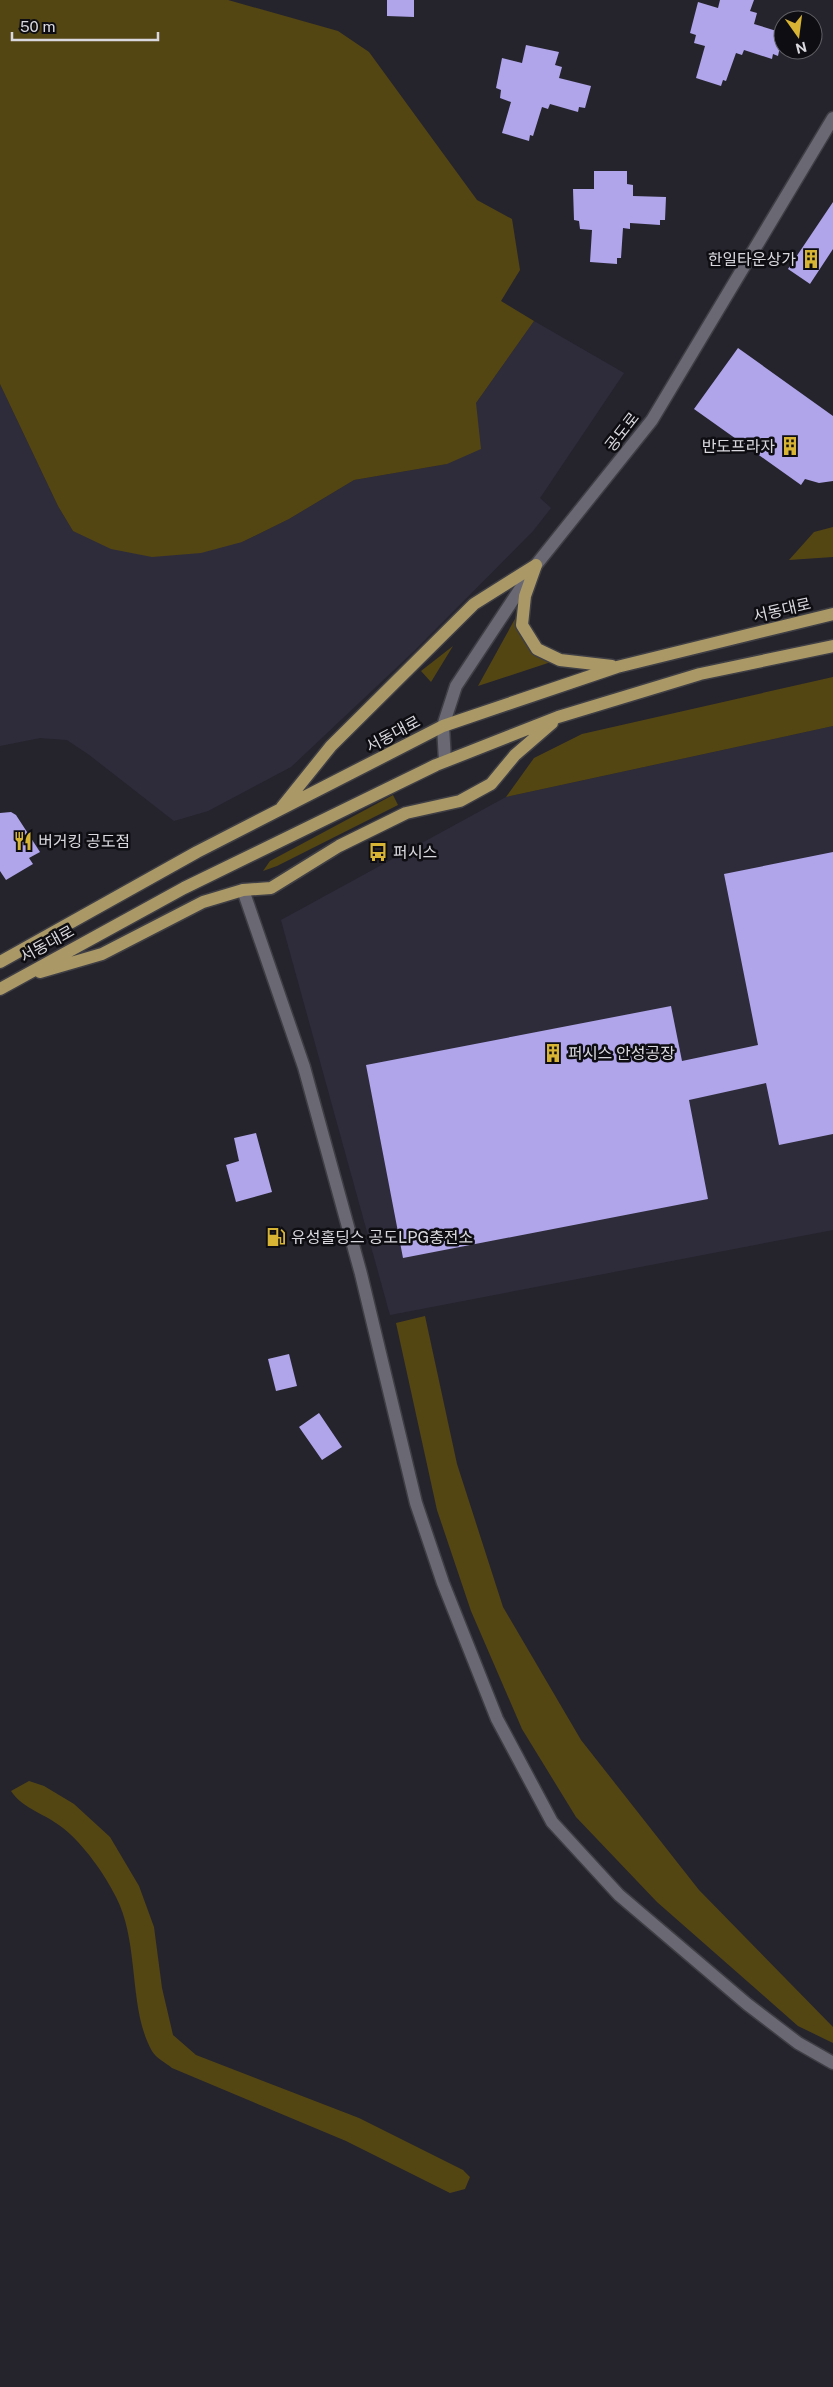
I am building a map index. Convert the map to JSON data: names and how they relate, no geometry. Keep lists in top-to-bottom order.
{
  "streets": {
    "main road": ["서동대로"],
    "street": ["공도로"]
  },
  "crossings": [
    ["공도로", "서동대로"]
  ],
  "places": {
    "building": ["한일타운상가", "반도프라자", "퍼시스 안성공장"],
    "restaurant": ["버거킹 공도점"],
    "bus stop": ["퍼시스"],
    "fuel station": ["유성홀딩스 공도LPG충전소"]
  },
  "scale_bar": "50 m",
  "north": "bottom"
}
